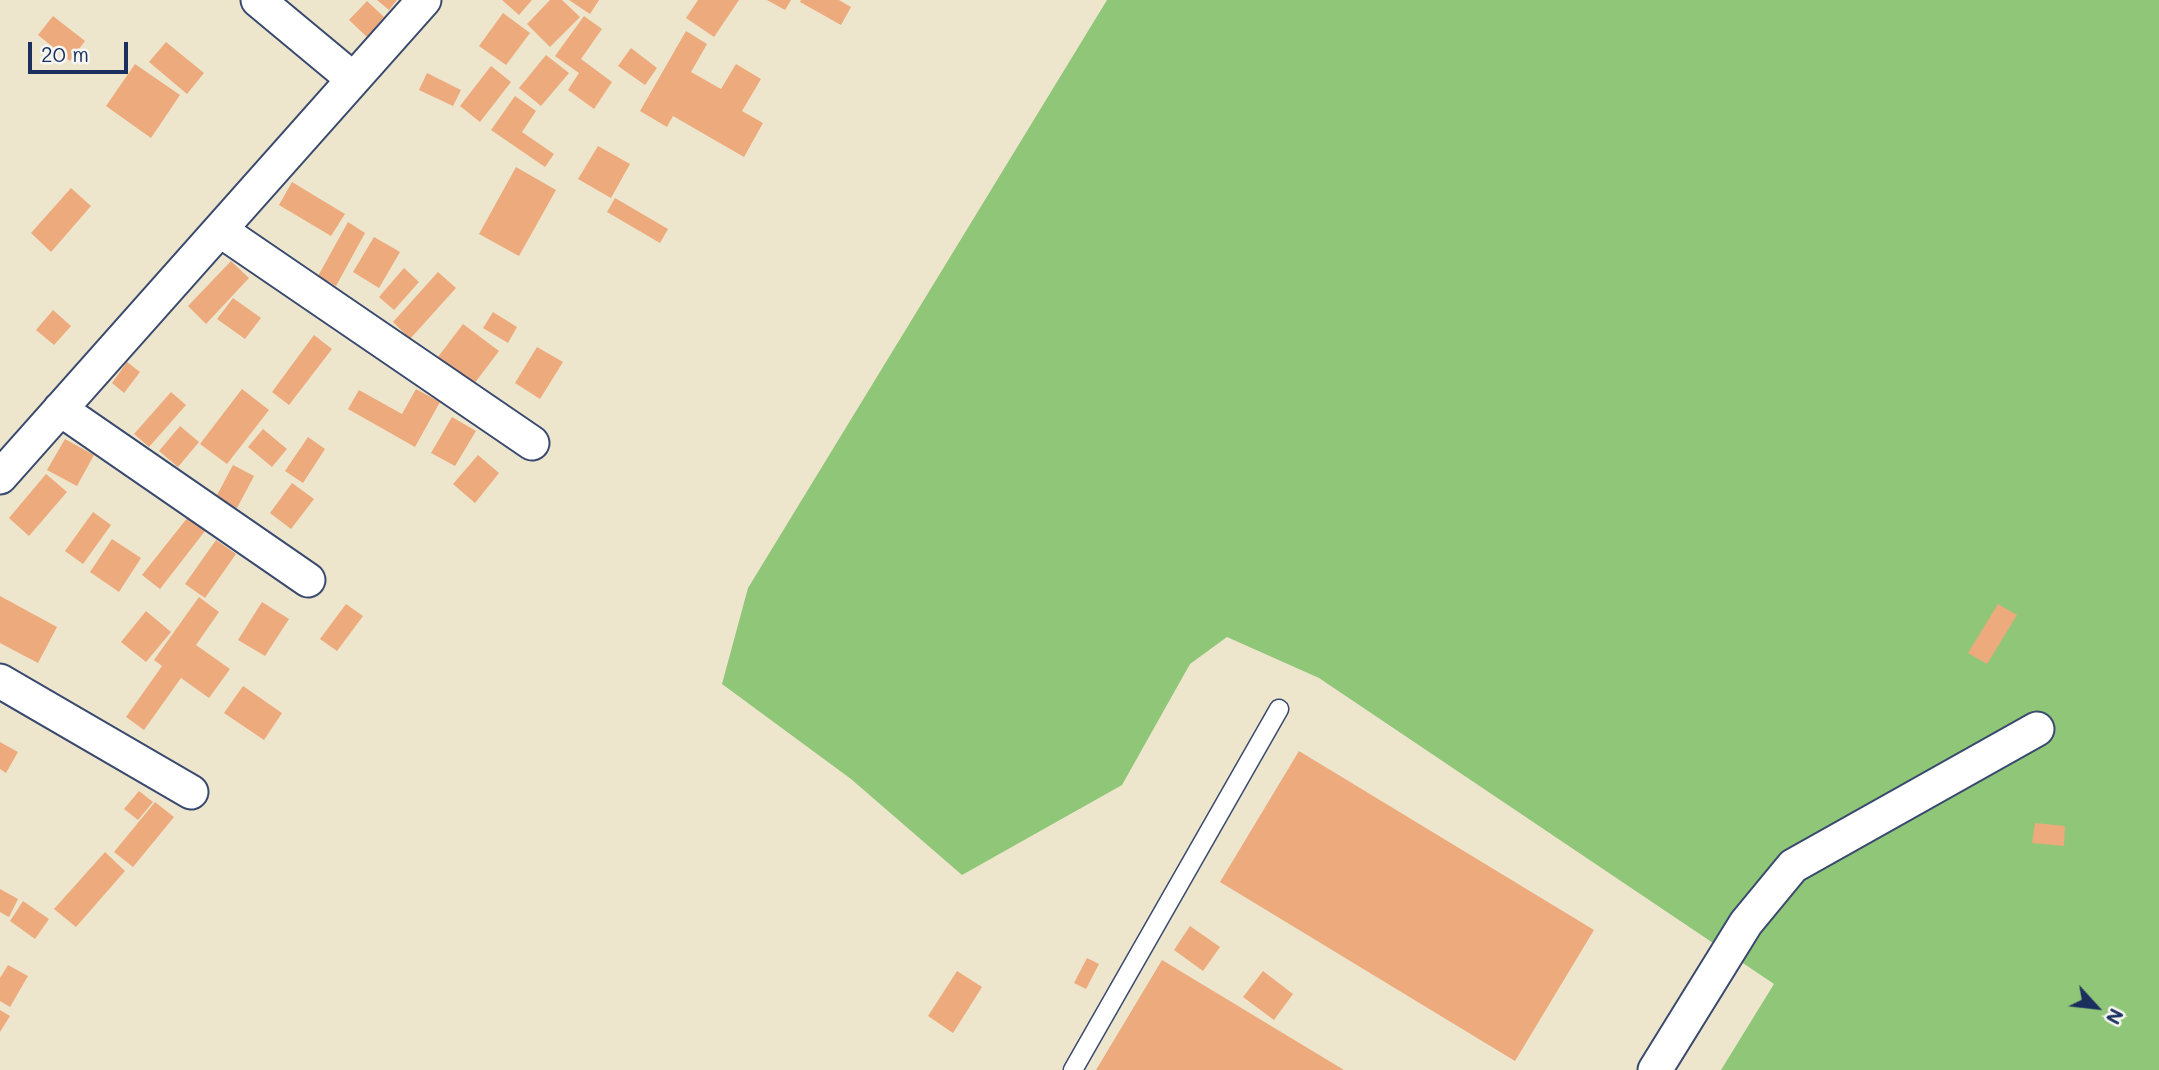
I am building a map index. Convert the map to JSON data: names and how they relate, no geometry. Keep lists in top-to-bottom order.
{
  "scale_bar": "20 m",
  "north": "bottom right"
}
